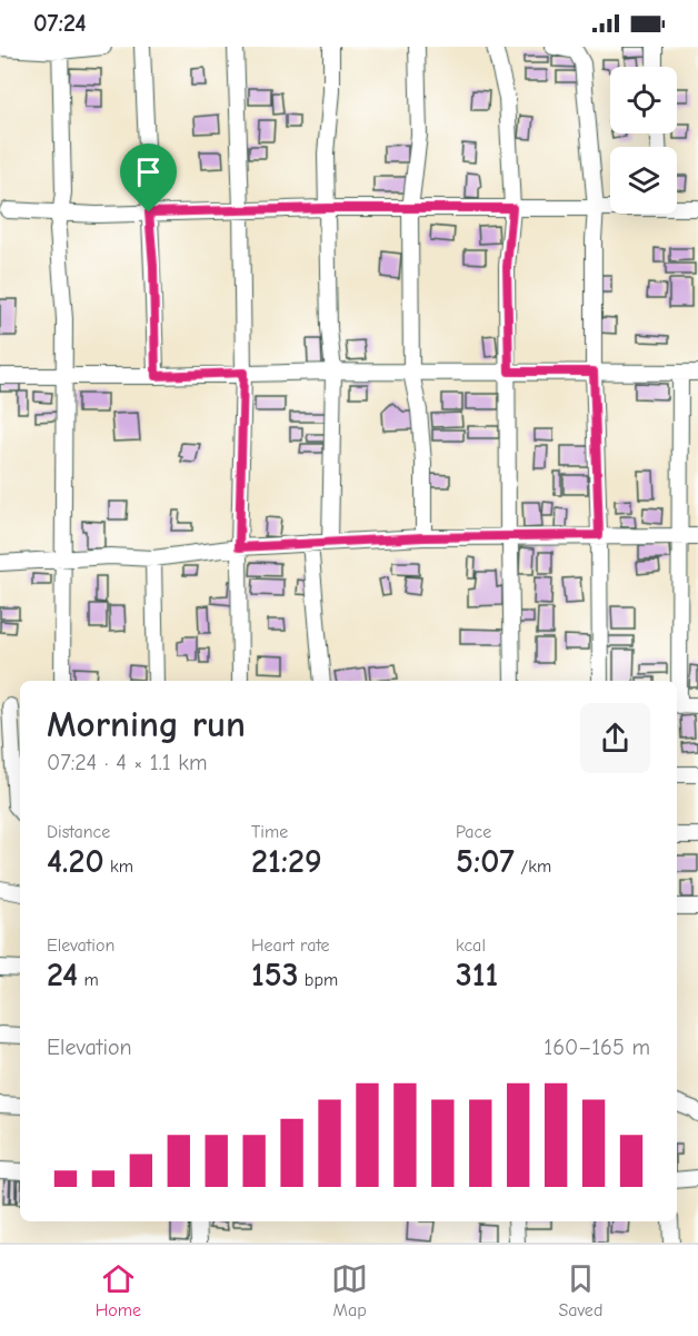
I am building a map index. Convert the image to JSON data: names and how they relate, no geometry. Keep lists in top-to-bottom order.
{
  "page": {
    "status": "07:24",
    "heading": ["Morning run", "07:24 · 4 × 1.1 km"],
    "stats": [
      ["Distance", "4.20 km"],
      ["Time", "21:29"],
      ["Pace", "5:07 /km"],
      ["Elevation", "24 m"],
      ["Heart rate", "153 bpm"],
      ["kcal", "311"]
    ],
    "chart": ["Elevation", "160–165 m"],
    "tabs": ["Home", "Map", "Saved"]
  }
}
